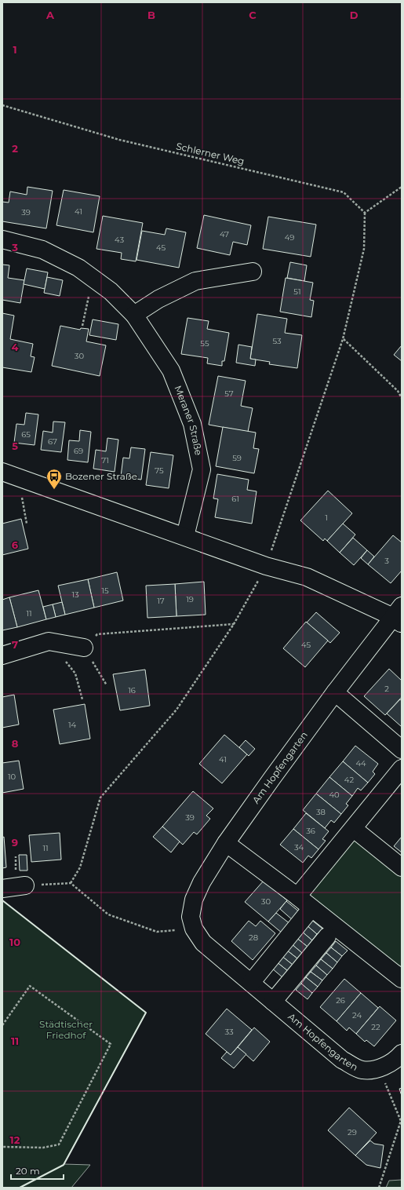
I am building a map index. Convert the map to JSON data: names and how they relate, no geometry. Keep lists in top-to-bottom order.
{
  "streets": {
    "street": ["Meraner Straße", "Am Hopfengarten"],
    "path": ["Schlerner Weg"]
  },
  "crossings": [
    ["Meraner Straße", "Am Hopfengarten"]
  ],
  "parks": ["Städtischer Friedhof"],
  "places": {
    "bus stop": ["Bozener Straße"]
  },
  "house_numbers": [
    "41",
    "39",
    "47",
    "49",
    "43",
    "45",
    "51",
    "53",
    "55",
    "30",
    "57",
    "65",
    "67",
    "69",
    "59",
    "71",
    "75",
    "61",
    "1",
    "3",
    "15",
    "13",
    "19",
    "17",
    "11",
    "45",
    "2",
    "16",
    "14",
    "41",
    "44",
    "10",
    "42",
    "40",
    "38",
    "39",
    "36",
    "34",
    "11",
    "30",
    "28",
    "26",
    "24",
    "22",
    "33",
    "29"
  ],
  "scale_bar": "20 m",
  "grid": {
    "columns": [
      "A",
      "B",
      "C",
      "D"
    ],
    "rows": [
      "1",
      "2",
      "3",
      "4",
      "5",
      "6",
      "7",
      "8",
      "9",
      "10",
      "11",
      "12"
    ]
  }
}
